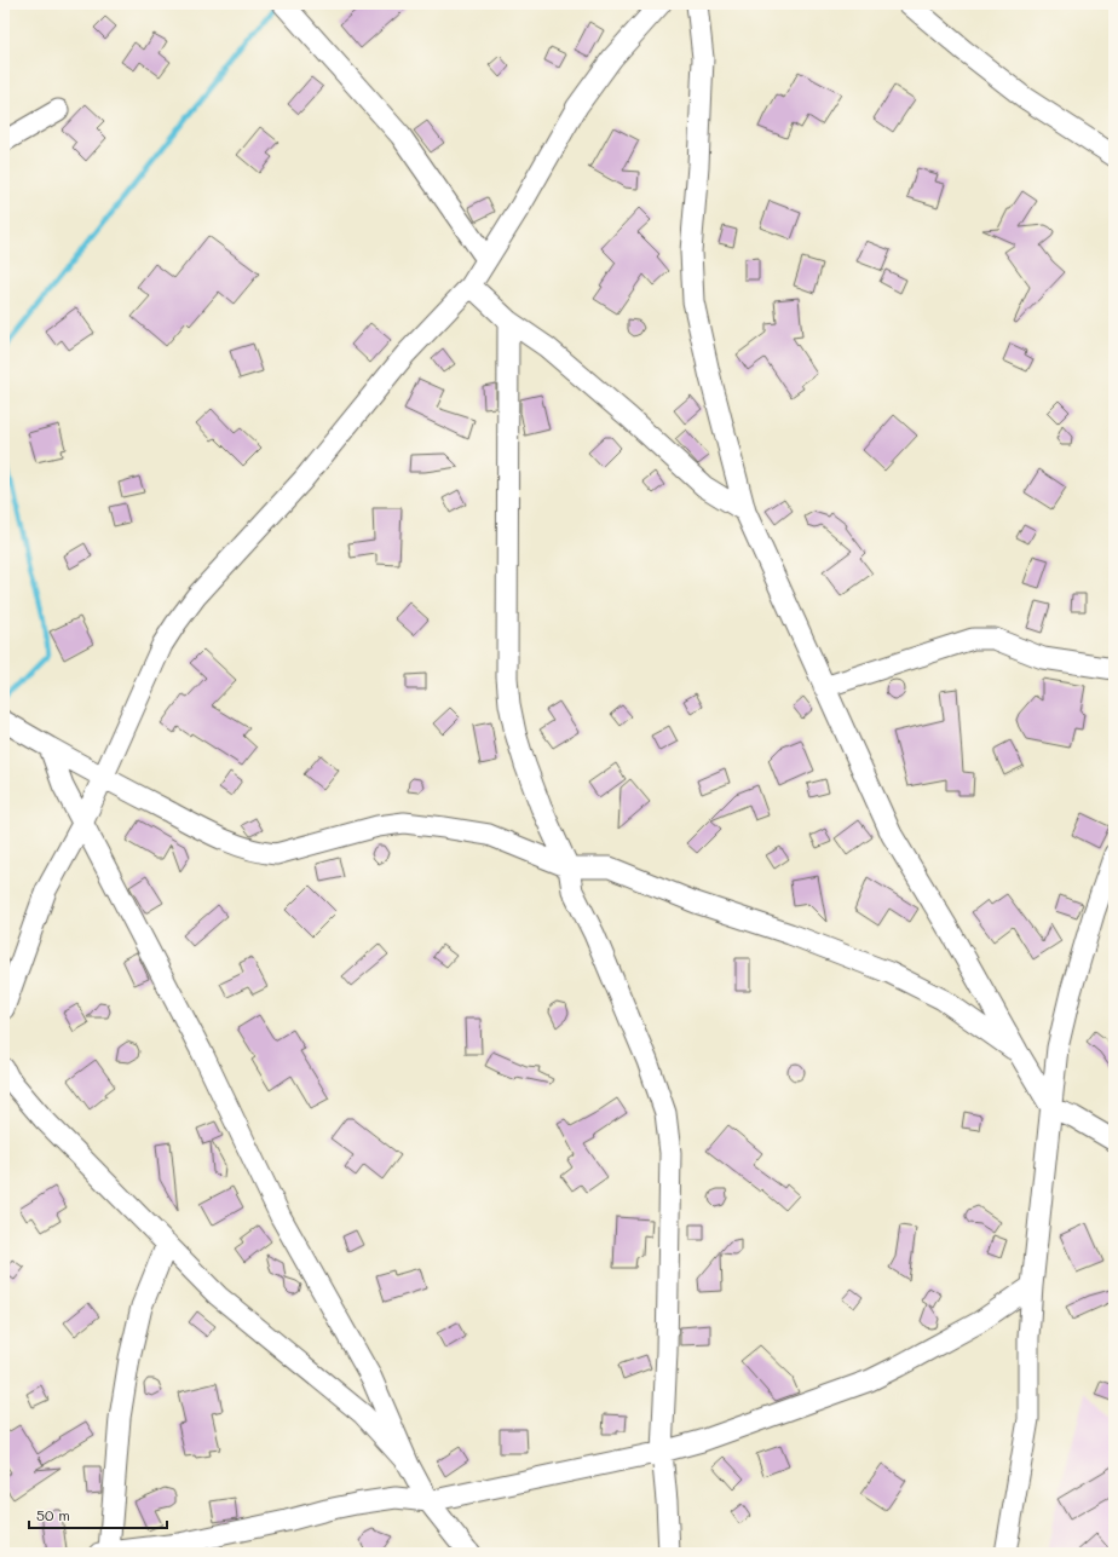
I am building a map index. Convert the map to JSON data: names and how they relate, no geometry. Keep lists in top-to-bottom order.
{
  "scale_bar": "50 m"
}
